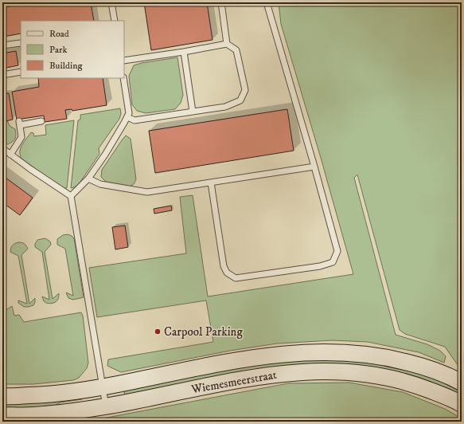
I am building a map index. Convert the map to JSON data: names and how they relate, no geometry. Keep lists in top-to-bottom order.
{
  "streets": {
    "main road": ["Wiemesmeerstraat"]
  },
  "places": ["Carpool Parking"],
  "legend": ["Road", "Park", "Building"]
}
